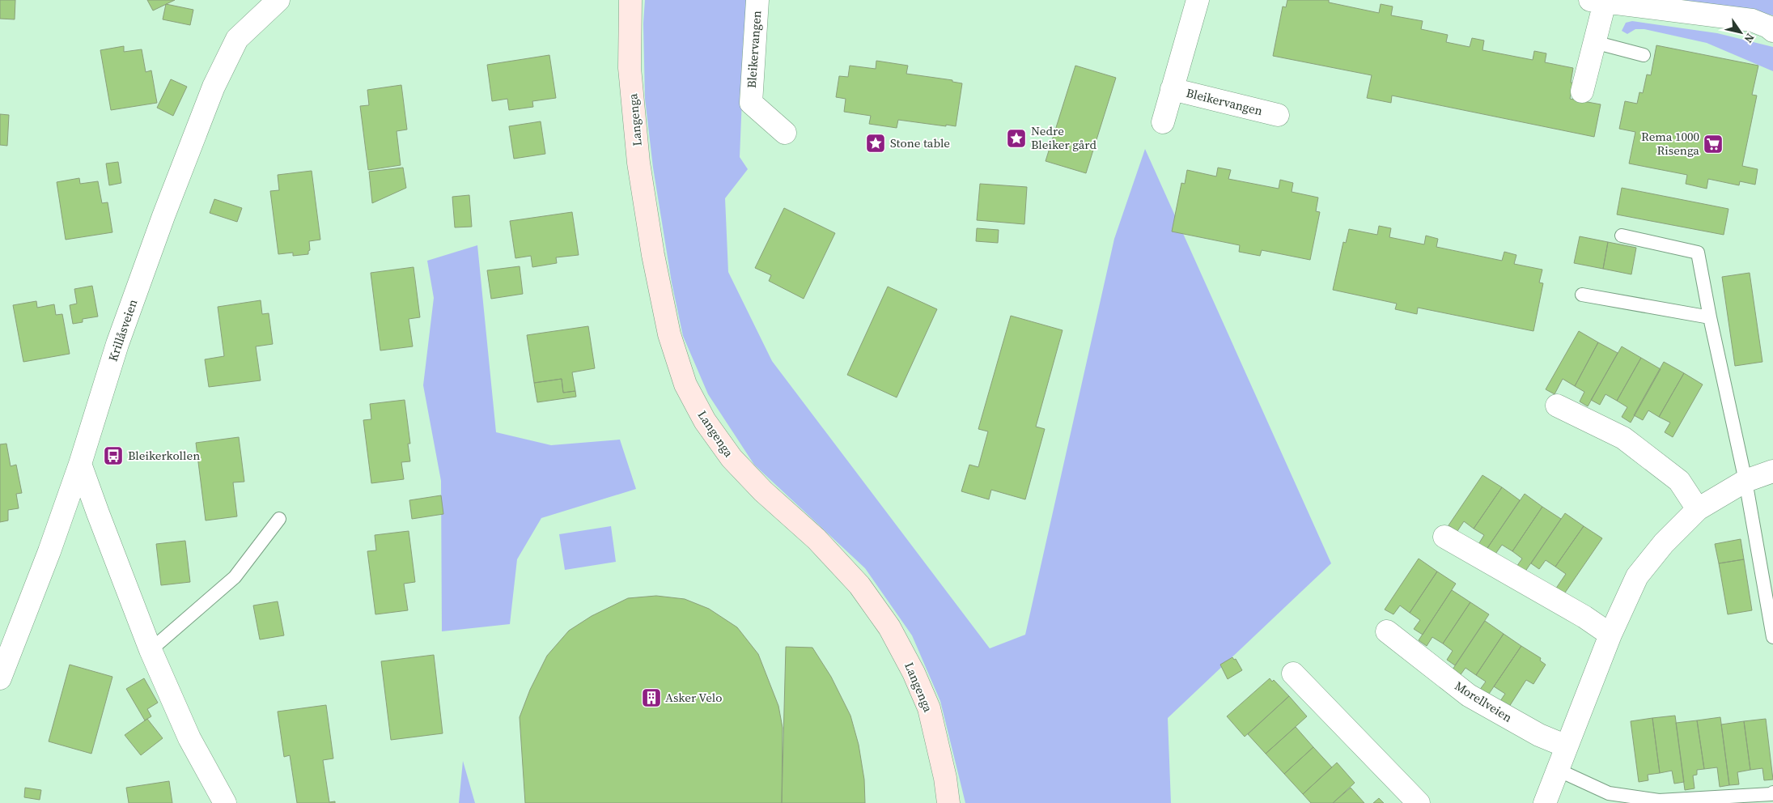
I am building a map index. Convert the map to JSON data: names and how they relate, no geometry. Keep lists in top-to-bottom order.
{
  "streets": {
    "main road": ["Langenga"],
    "street": ["Bleikervangen", "Krillåsveien", "Morellveien"]
  },
  "places": {
    "place": ["Nedre Bleiker gård", "Stone table"],
    "supermarket": ["Rema 1000 Risenga"],
    "bus stop": ["Bleikerkollen"],
    "building": ["Asker Velo"]
  },
  "north": "bottom right"
}
